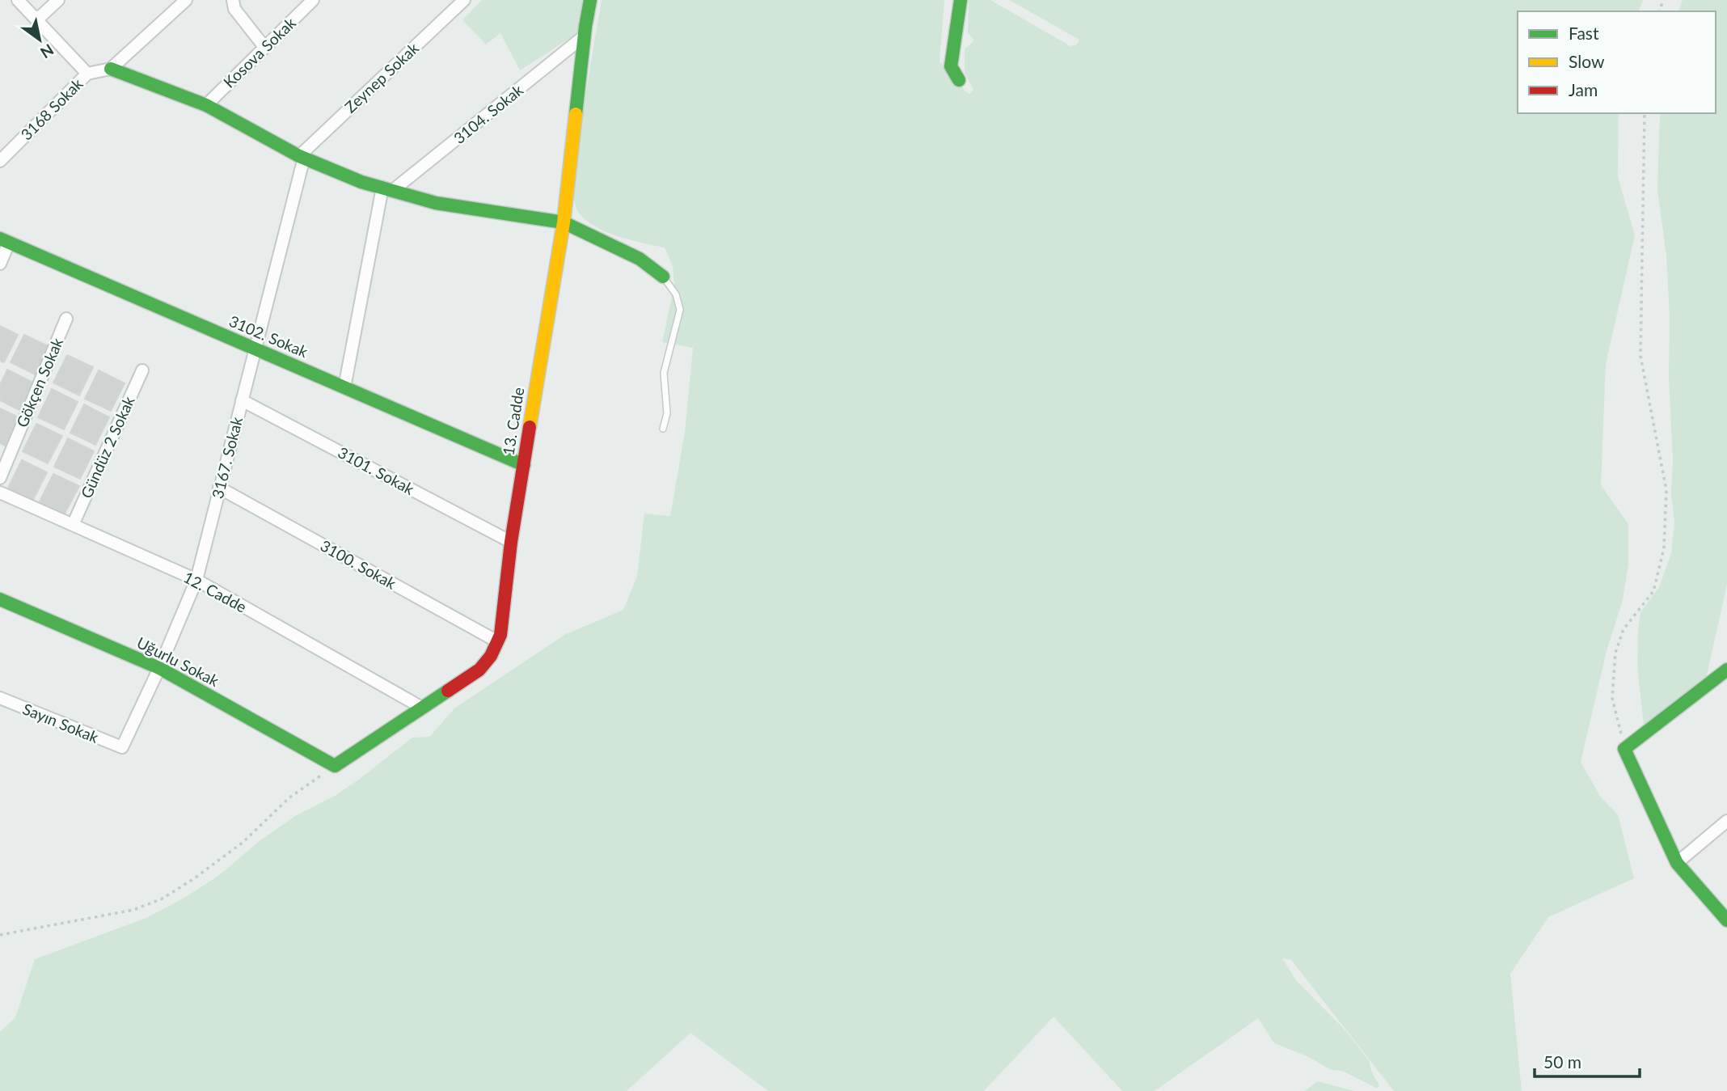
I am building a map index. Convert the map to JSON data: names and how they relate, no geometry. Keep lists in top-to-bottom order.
{
  "streets": {
    "street": [
      "Kosova Sokak",
      "Zeynep Sokak",
      "3168 Sokak",
      "3104. Sokak",
      "3102. Sokak",
      "Gökçen Sokak",
      "13. Cadde",
      "Gündüz 2 Sokak",
      "3167. Sokak",
      "3101. Sokak",
      "3100. Sokak",
      "12. Cadde",
      "Uğurlu Sokak",
      "Sayın Sokak"
    ]
  },
  "crossings": [
    ["Zeynep Sokak", "3167. Sokak"],
    ["3104. Sokak", "13. Cadde"],
    ["3102. Sokak", "13. Cadde"],
    ["3102. Sokak", "3167. Sokak"],
    ["13. Cadde", "3101. Sokak"],
    ["13. Cadde", "3100. Sokak"],
    ["13. Cadde", "12. Cadde"],
    ["13. Cadde", "Uğurlu Sokak"],
    ["Gündüz 2 Sokak", "12. Cadde"],
    ["3167. Sokak", "3101. Sokak"],
    ["3167. Sokak", "3100. Sokak"],
    ["3167. Sokak", "12. Cadde"],
    ["3167. Sokak", "Uğurlu Sokak"],
    ["3167. Sokak", "Sayın Sokak"]
  ],
  "legend": ["Fast", "Slow", "Jam"],
  "scale_bar": "50 m",
  "north": "bottom right"
}
